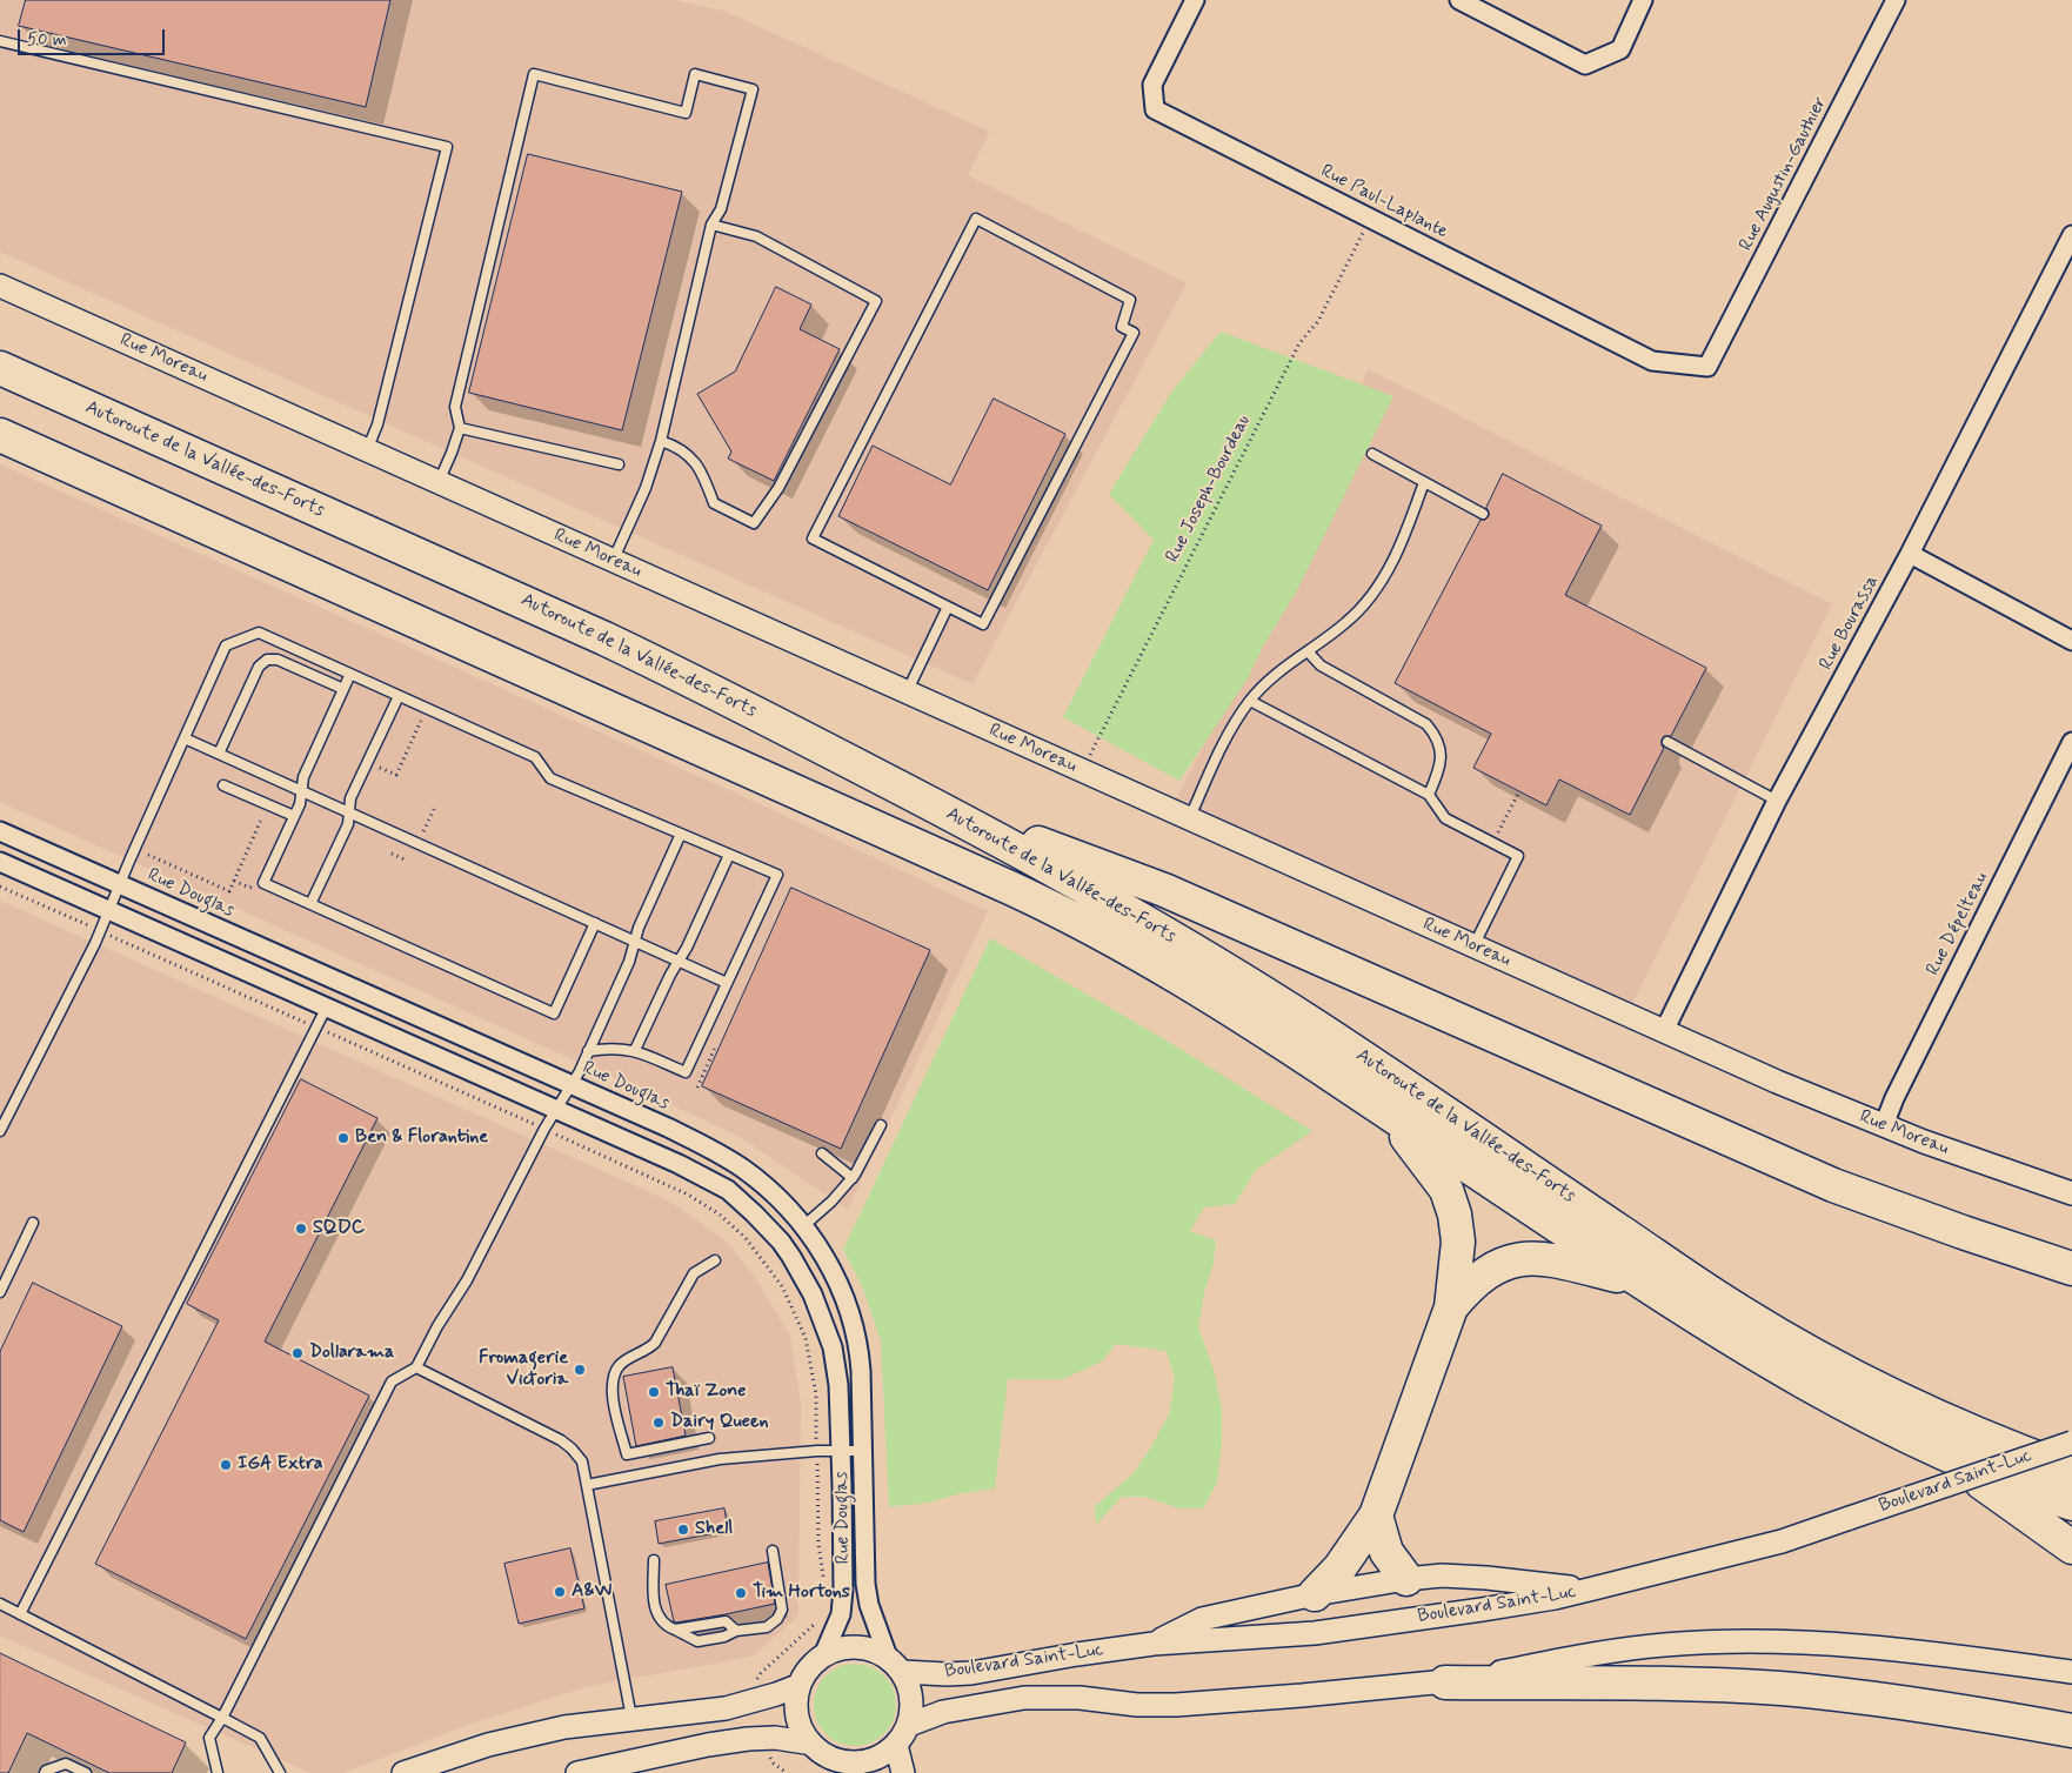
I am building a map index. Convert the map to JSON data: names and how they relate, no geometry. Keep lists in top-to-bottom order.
{
  "streets": {
    "highway": ["Autoroute de la Vallée-des-Forts"],
    "street": [
      "Rue Augustin-Gauthier",
      "Rue Paul-Laplante",
      "Rue Moreau",
      "Rue Bourassa",
      "Rue Douglas",
      "Rue Dépelteau",
      "Boulevard Saint-Luc"
    ],
    "path": ["Rue Joseph-Bourdeau"]
  },
  "crossings": [
    ["Rue Augustin-Gauthier", "Rue Paul-Laplante"],
    ["Rue Moreau", "Rue Bourassa"],
    ["Rue Moreau", "Rue Dépelteau"],
    ["Rue Douglas", "Boulevard Saint-Luc"]
  ],
  "places": [
    "Ben & Florantine",
    "SQDC",
    "Dollarama",
    "Fromagerie Victoria",
    "Thaï Zone",
    "Dairy Queen",
    "IGA Extra",
    "Shell",
    "A&W",
    "Tim Hortons"
  ],
  "scale_bar": "50 m"
}
